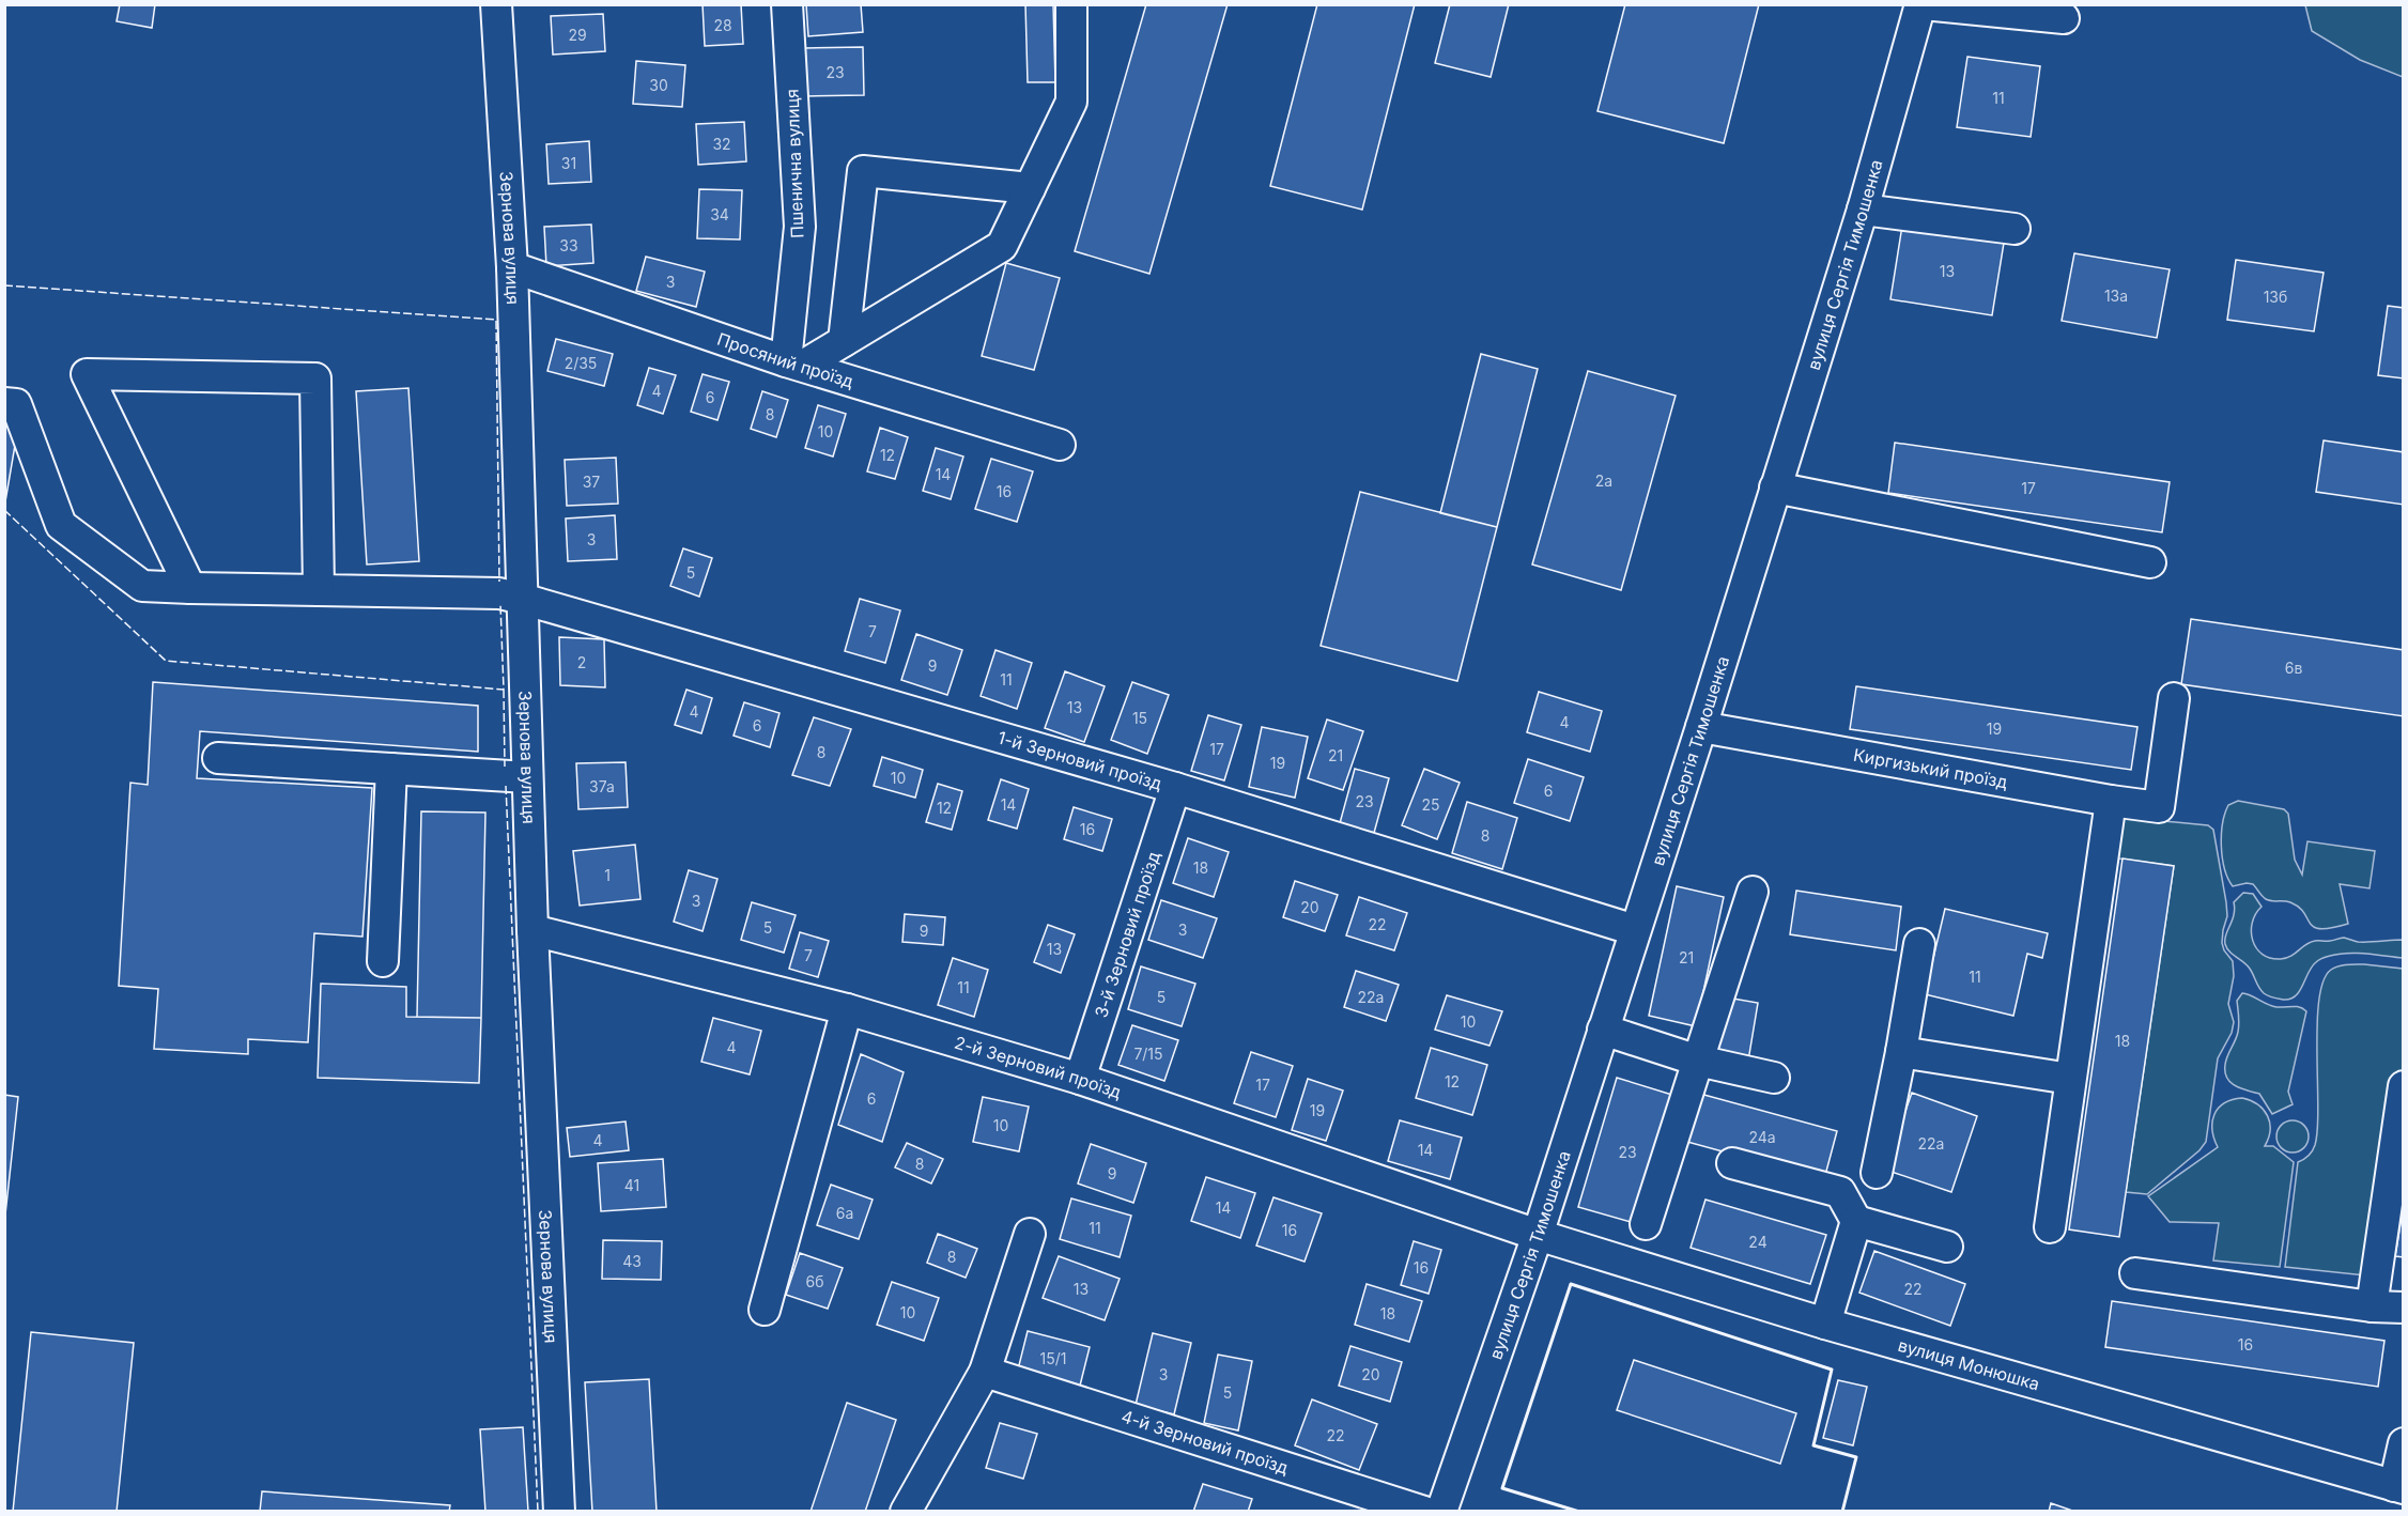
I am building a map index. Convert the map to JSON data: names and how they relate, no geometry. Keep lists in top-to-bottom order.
{
  "streets": {
    "street": [
      "Пшенична вулиця",
      "Зернова вулиця",
      "вулиця Сергія Тимошенка",
      "Просяний проїзд",
      "1-й Зерновий проїзд",
      "Киргизький проїзд",
      "3-й Зерновий проїзд",
      "2-й Зерновий проїзд",
      "вулиця Монюшка",
      "4-й Зерновий проїзд"
    ]
  },
  "crossings": [
    ["Пшенична вулиця", "Просяний проїзд"],
    ["Зернова вулиця", "Просяний проїзд"],
    ["Зернова вулиця", "1-й Зерновий проїзд"],
    ["Зернова вулиця", "2-й Зерновий проїзд"],
    ["вулиця Сергія Тимошенка", "1-й Зерновий проїзд"],
    ["вулиця Сергія Тимошенка", "Киргизький проїзд"],
    ["вулиця Сергія Тимошенка", "2-й Зерновий проїзд"],
    ["вулиця Сергія Тимошенка", "вулиця Монюшка"],
    ["1-й Зерновий проїзд", "3-й Зерновий проїзд"],
    ["3-й Зерновий проїзд", "2-й Зерновий проїзд"],
    ["2-й Зерновий проїзд", "вулиця Монюшка"]
  ],
  "house_numbers": [
    "28",
    "29",
    "23",
    "30",
    "11",
    "32",
    "31",
    "34",
    "33",
    "13",
    "3",
    "13а",
    "13б",
    "2/35",
    "4",
    "6",
    "8",
    "10",
    "12",
    "14",
    "2а",
    "37",
    "17",
    "16",
    "3",
    "5",
    "7",
    "2",
    "9",
    "6в",
    "11",
    "13",
    "4",
    "15",
    "4",
    "6",
    "19",
    "17",
    "8",
    "21",
    "19",
    "10",
    "37а",
    "6",
    "23",
    "14",
    "25",
    "12",
    "16",
    "8",
    "18",
    "1",
    "3",
    "20",
    "22",
    "5",
    "3",
    "9",
    "13",
    "7",
    "21",
    "11",
    "11",
    "5",
    "22а",
    "10",
    "18",
    "4",
    "7/15",
    "12",
    "17",
    "6",
    "19",
    "10",
    "24а",
    "4",
    "22а",
    "14",
    "23",
    "8",
    "9",
    "41",
    "14",
    "6а",
    "11",
    "16",
    "24",
    "8",
    "43",
    "16",
    "6б",
    "13",
    "22",
    "10",
    "18",
    "16",
    "15/1",
    "3",
    "20",
    "5",
    "22"
  ]
}
